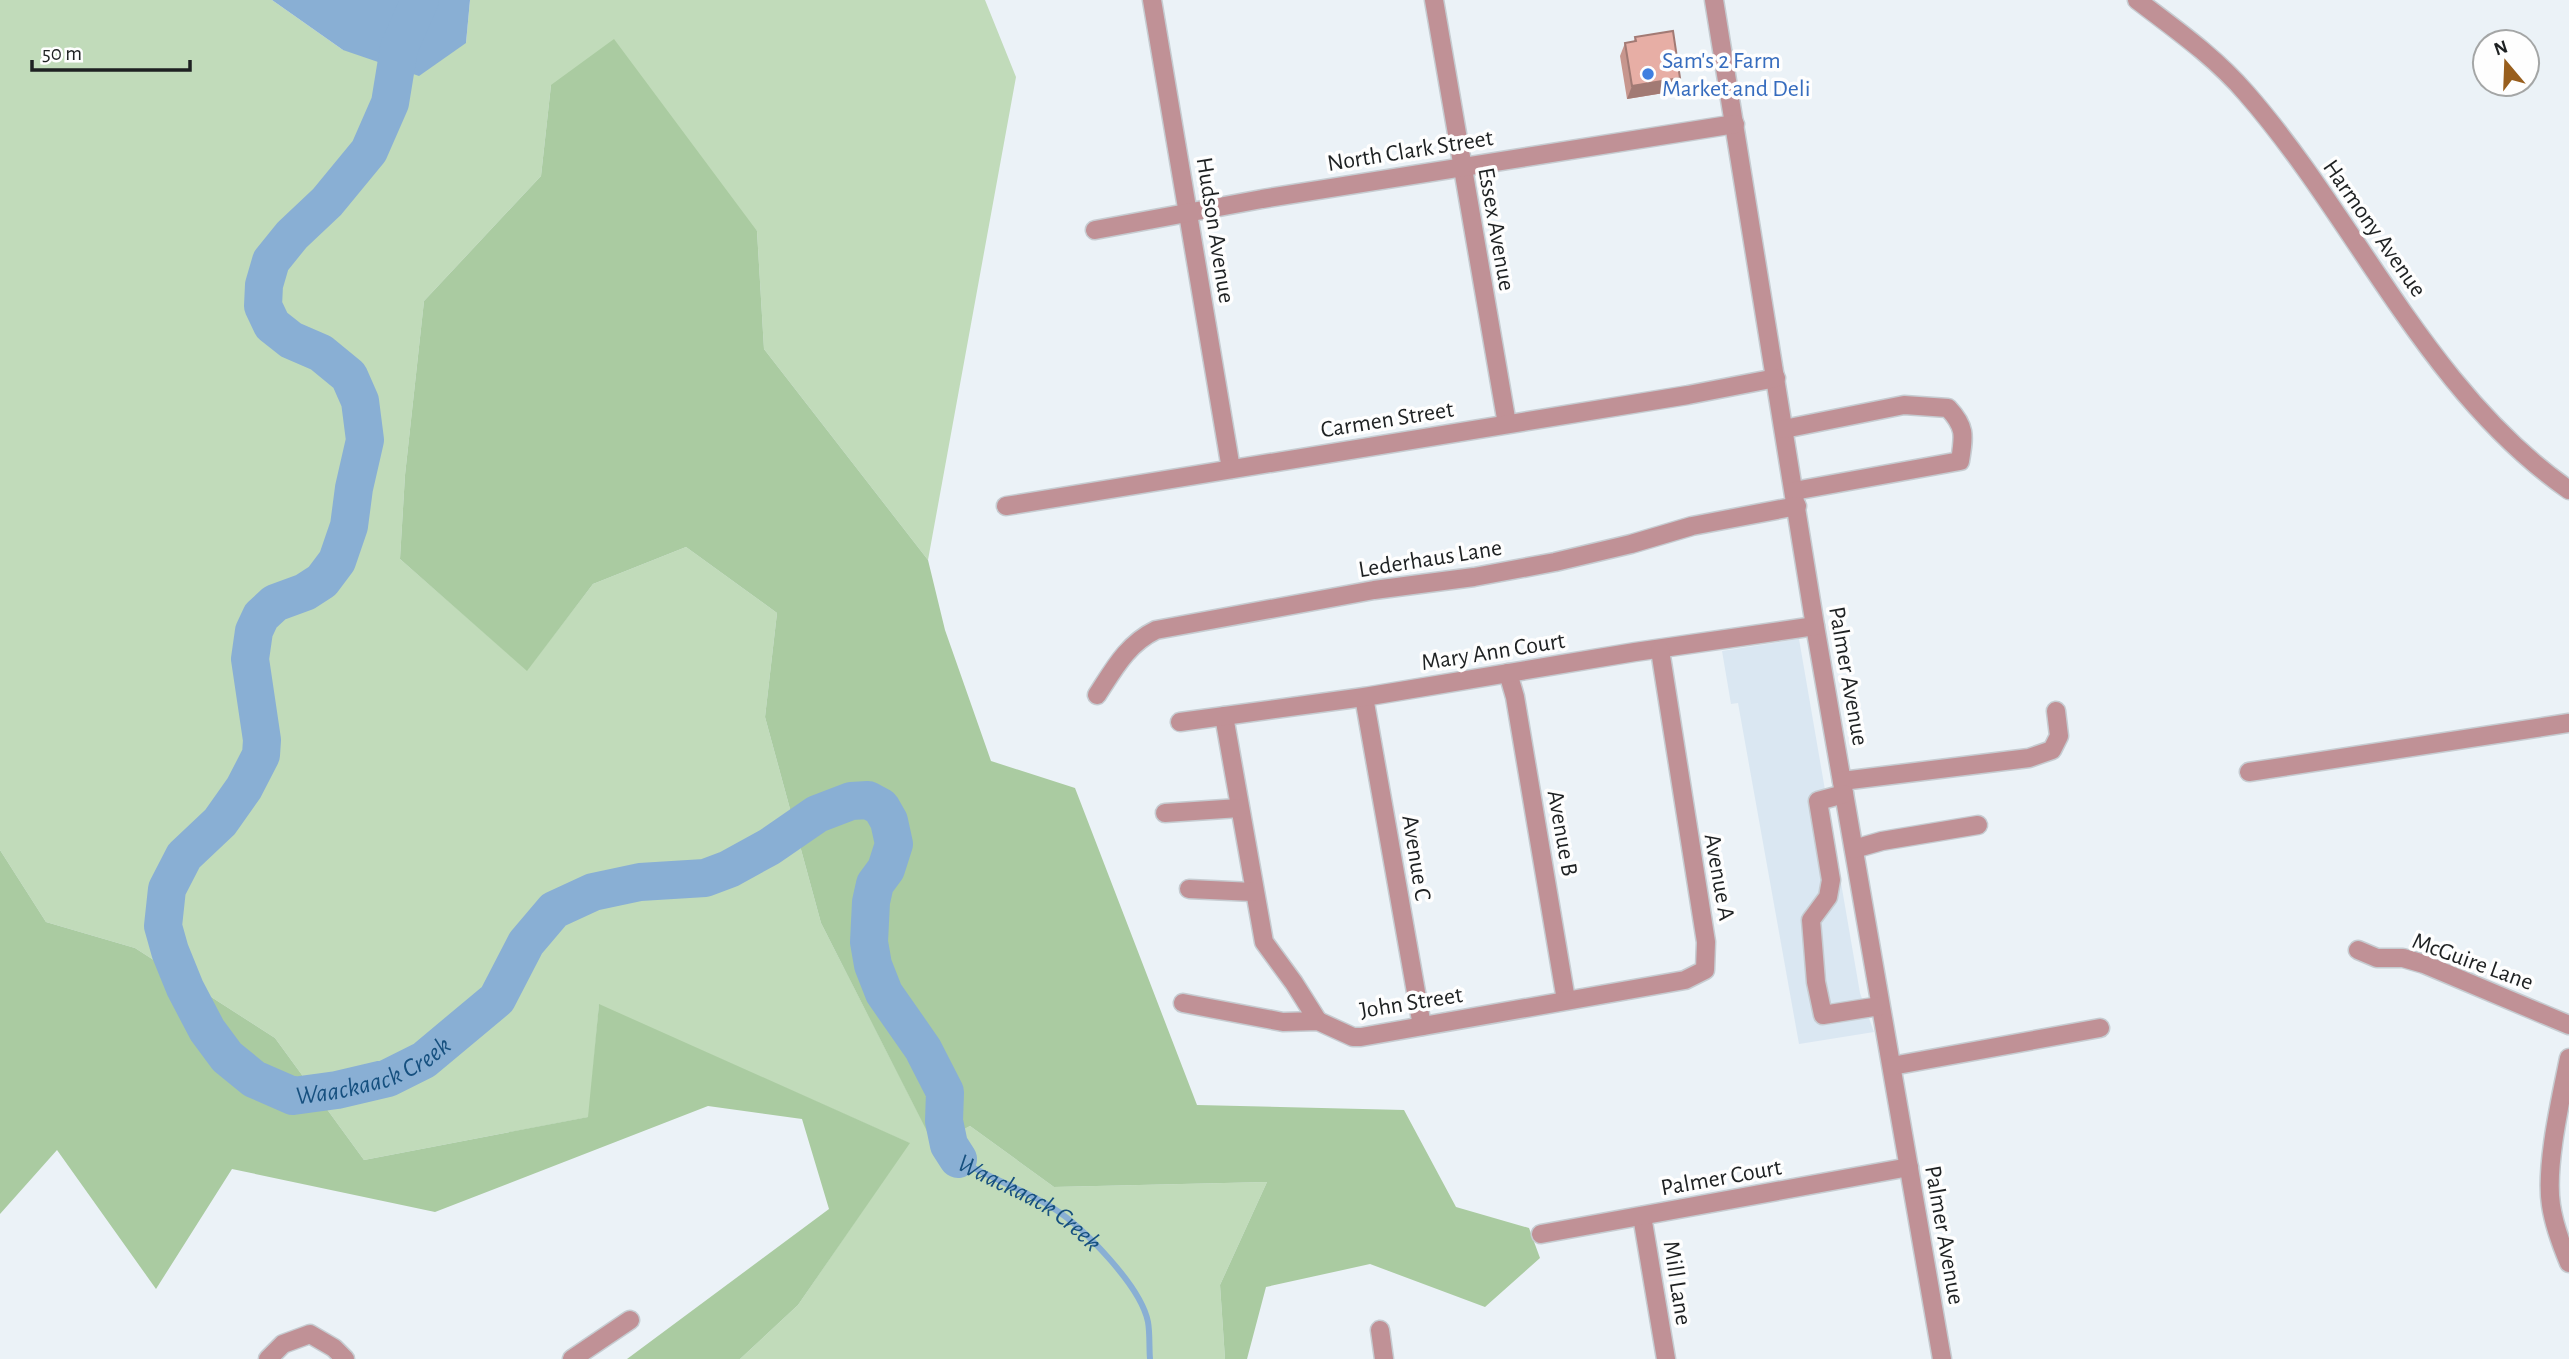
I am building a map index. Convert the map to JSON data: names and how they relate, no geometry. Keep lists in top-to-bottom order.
{
  "streets": {
    "street": [
      "North Clark Street",
      "Harmony Avenue",
      "Essex Avenue",
      "Hudson Avenue",
      "Carmen Street",
      "Lederhaus Lane",
      "Mary Ann Court",
      "Palmer Avenue",
      "Avenue B",
      "Avenue C",
      "Avenue A",
      "McGuire Lane",
      "John Street",
      "Palmer Court",
      "Mill Lane"
    ]
  },
  "crossings": [
    ["North Clark Street", "Essex Avenue"],
    ["North Clark Street", "Hudson Avenue"],
    ["North Clark Street", "Palmer Avenue"],
    ["Essex Avenue", "Carmen Street"],
    ["Hudson Avenue", "Carmen Street"],
    ["Carmen Street", "Palmer Avenue"],
    ["Lederhaus Lane", "Palmer Avenue"],
    ["Mary Ann Court", "Palmer Avenue"],
    ["Mary Ann Court", "Avenue B"],
    ["Mary Ann Court", "Avenue C"],
    ["Mary Ann Court", "Avenue A"],
    ["Palmer Avenue", "Palmer Court"],
    ["Avenue B", "Avenue A"],
    ["Avenue B", "John Street"],
    ["Avenue C", "John Street"],
    ["Avenue A", "John Street"],
    ["Palmer Court", "Mill Lane"]
  ],
  "water": ["Waackaack Creek"],
  "places": ["Sam's 2 Farm Market and Deli"],
  "scale_bar": "50 m",
  "north": "top"
}
